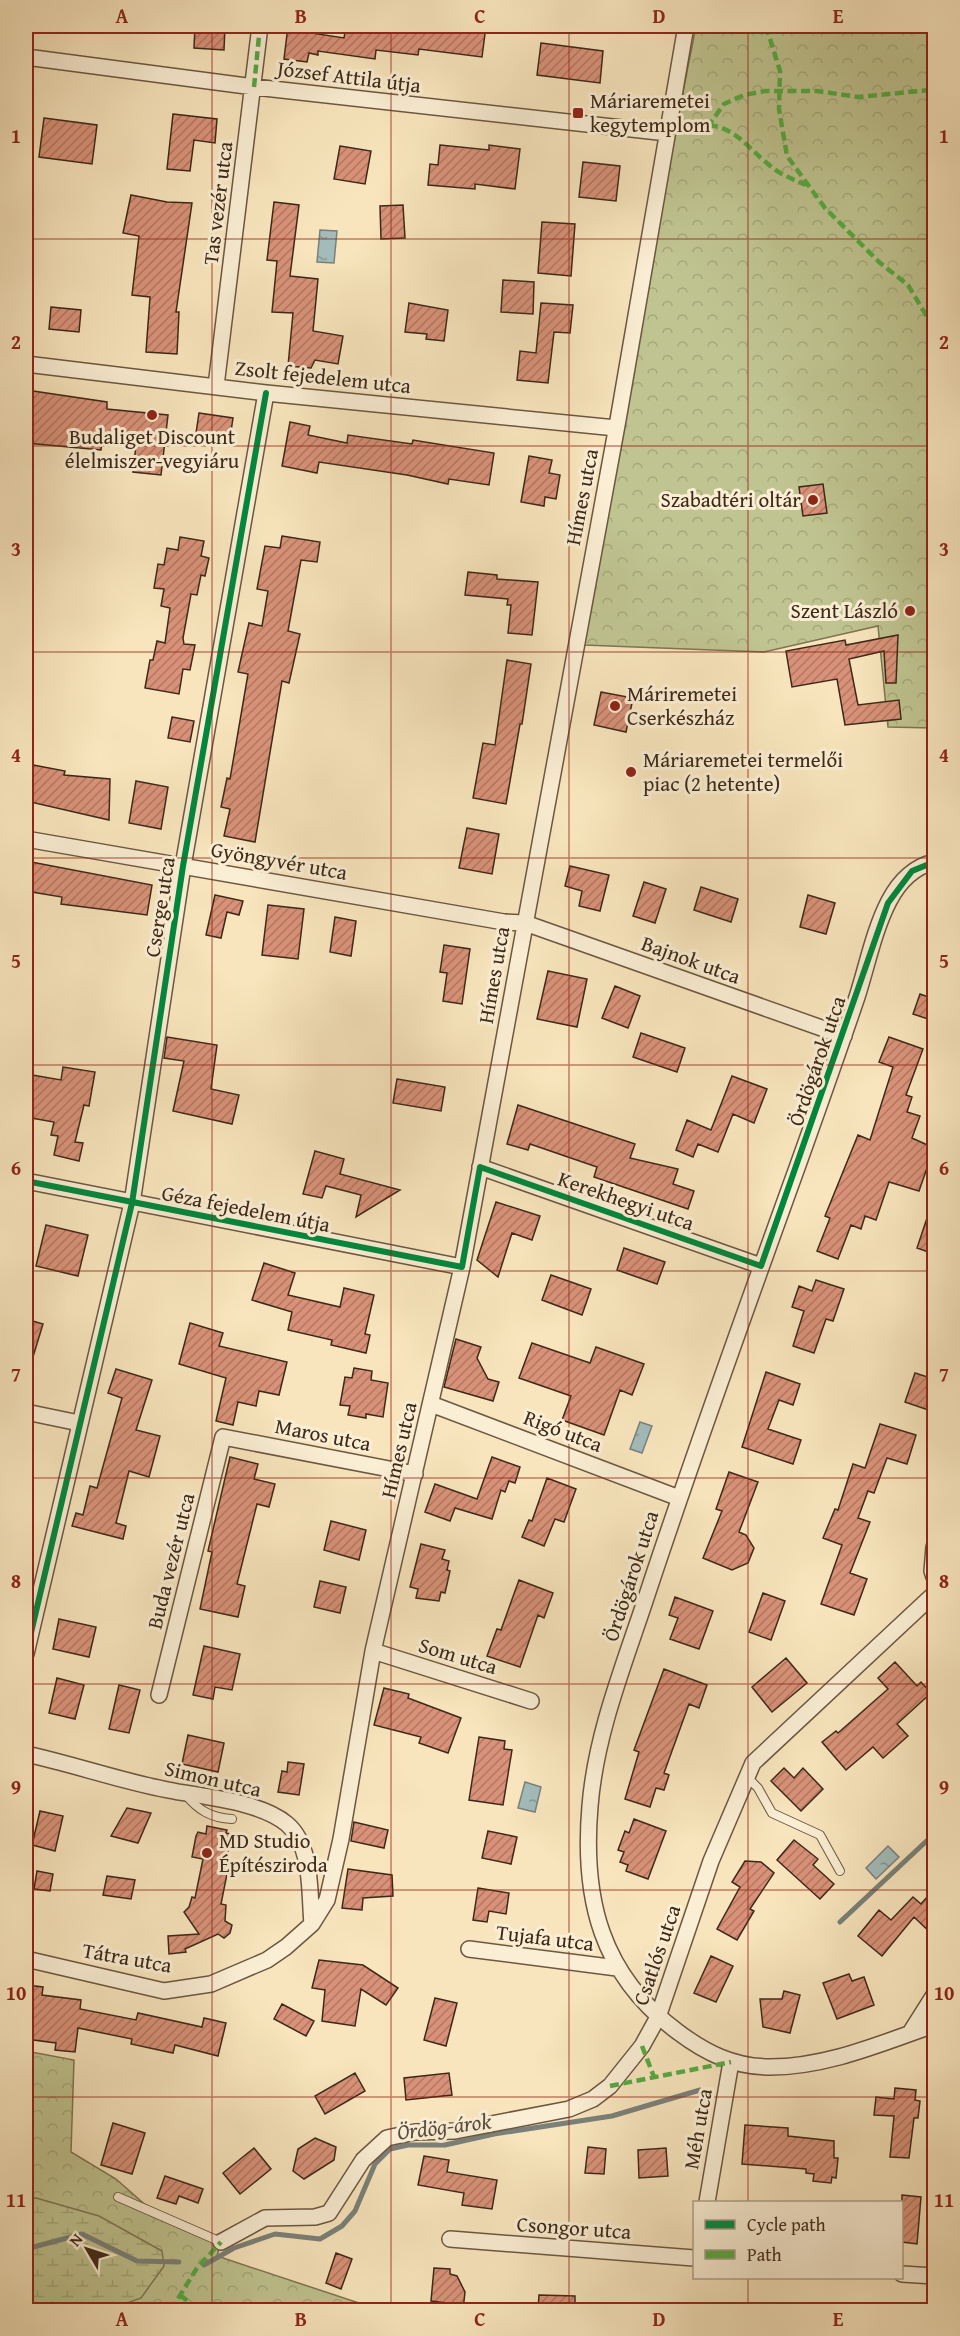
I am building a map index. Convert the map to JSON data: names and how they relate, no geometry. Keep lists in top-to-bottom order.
{
  "streets": {
    "street": [
      "József Attila útja",
      "Tas vezér utca",
      "Zsolt fejedelem utca",
      "Hímes utca",
      "Gyöngyvér utca",
      "Cserge utca",
      "Bajnok utca",
      "Ördögárok utca",
      "Kerekhegyi utca",
      "Géza fejedelem útja",
      "Rigó utca",
      "Maros utca",
      "Buda vezér utca",
      "Som utca",
      "Simon utca",
      "Tujafa utca",
      "Csatlós utca",
      "Tátra utca",
      "Méh utca",
      "Csongor utca"
    ]
  },
  "crossings": [
    ["József Attila útja", "Tas vezér utca"],
    ["József Attila útja", "Hímes utca"],
    ["Tas vezér utca", "Zsolt fejedelem utca"],
    ["Zsolt fejedelem utca", "Hímes utca"],
    ["Zsolt fejedelem utca", "Cserge utca"],
    ["Hímes utca", "Gyöngyvér utca"],
    ["Hímes utca", "Bajnok utca"],
    ["Hímes utca", "Kerekhegyi utca"],
    ["Hímes utca", "Géza fejedelem útja"],
    ["Hímes utca", "Rigó utca"],
    ["Hímes utca", "Maros utca"],
    ["Hímes utca", "Som utca"],
    ["Hímes utca", "Simon utca"],
    ["Hímes utca", "Tátra utca"],
    ["Gyöngyvér utca", "Cserge utca"],
    ["Gyöngyvér utca", "Bajnok utca"],
    ["Cserge utca", "Géza fejedelem útja"],
    ["Bajnok utca", "Ördögárok utca"],
    ["Ördögárok utca", "Kerekhegyi utca"],
    ["Ördögárok utca", "Rigó utca"],
    ["Ördögárok utca", "Tujafa utca"],
    ["Ördögárok utca", "Csatlós utca"],
    ["Ördögárok utca", "Méh utca"],
    ["Maros utca", "Buda vezér utca"],
    ["Simon utca", "Tátra utca"]
  ],
  "water": ["Ördög-árok"],
  "places": {
    "transit": ["Máriaremetei kegytemplom"],
    "other": [
      "Budaliget Discount élelmiszer-vegyiáru",
      "Szabadtéri oltár",
      "Szent László",
      "Máriremetei Cserkészház",
      "Máriaremetei termelői piac (2 hetente)",
      "MD Studio Építésziroda"
    ]
  },
  "legend": ["Cycle path", "Path"],
  "north": "top left",
  "grid": {
    "columns": [
      "A",
      "B",
      "C",
      "D",
      "E"
    ],
    "rows": [
      "1",
      "2",
      "3",
      "4",
      "5",
      "6",
      "7",
      "8",
      "9",
      "10",
      "11"
    ]
  }
}
